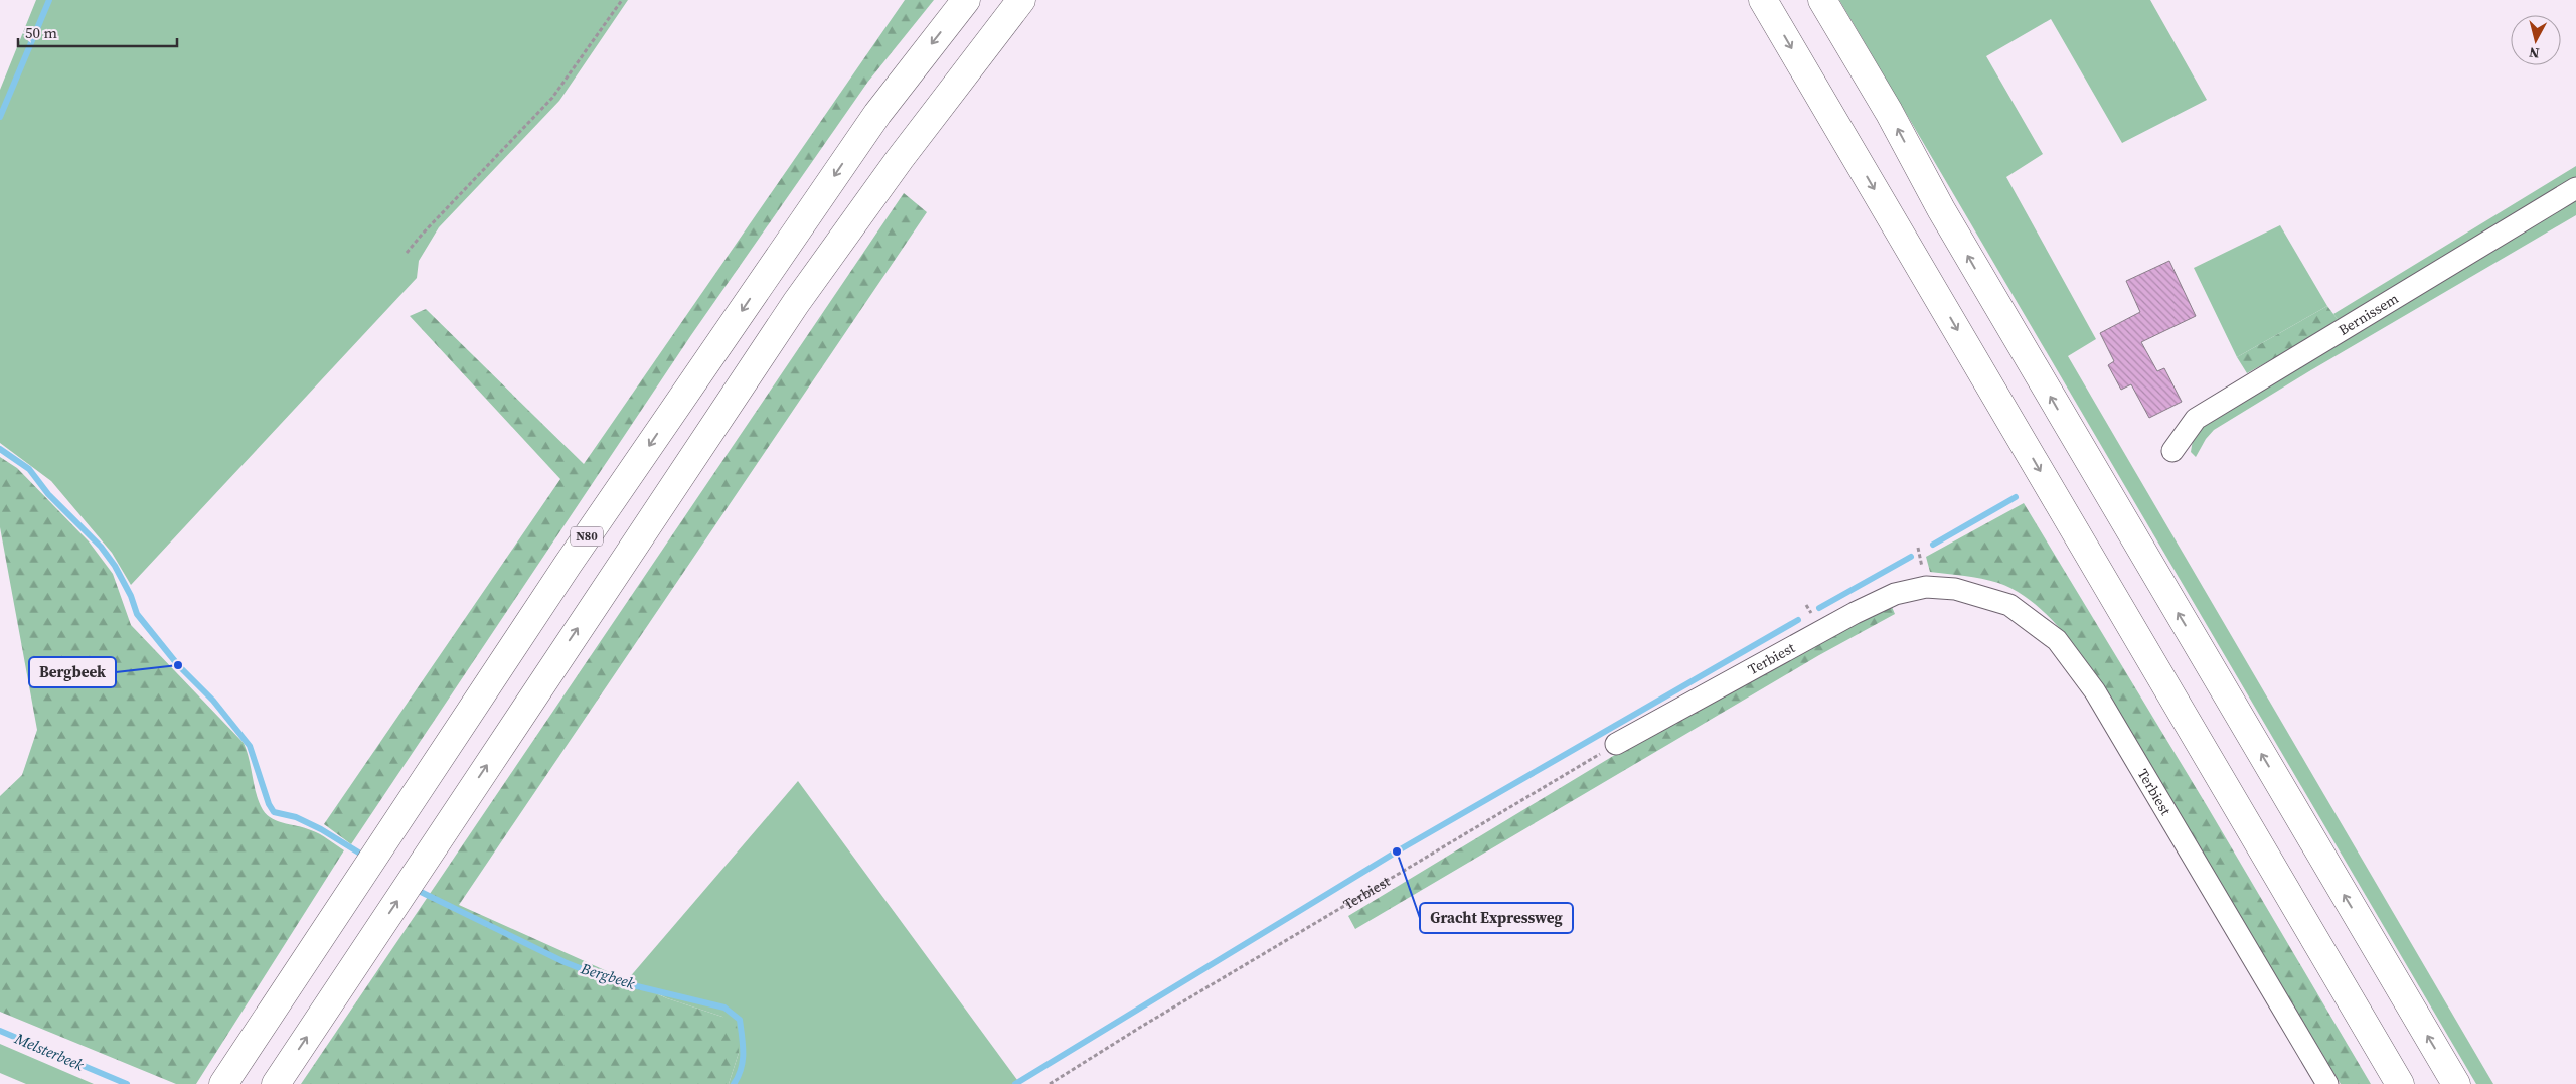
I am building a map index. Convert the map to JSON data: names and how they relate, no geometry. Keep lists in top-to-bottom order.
{
  "streets": {
    "main road": ["N80"],
    "street": ["Bernissem", "Terbiest"]
  },
  "water": ["Bergbeek", "Melsterbeek"],
  "places": ["Bergbeek", "Gracht Expressweg"],
  "scale_bar": "50 m",
  "north": "bottom"
}
